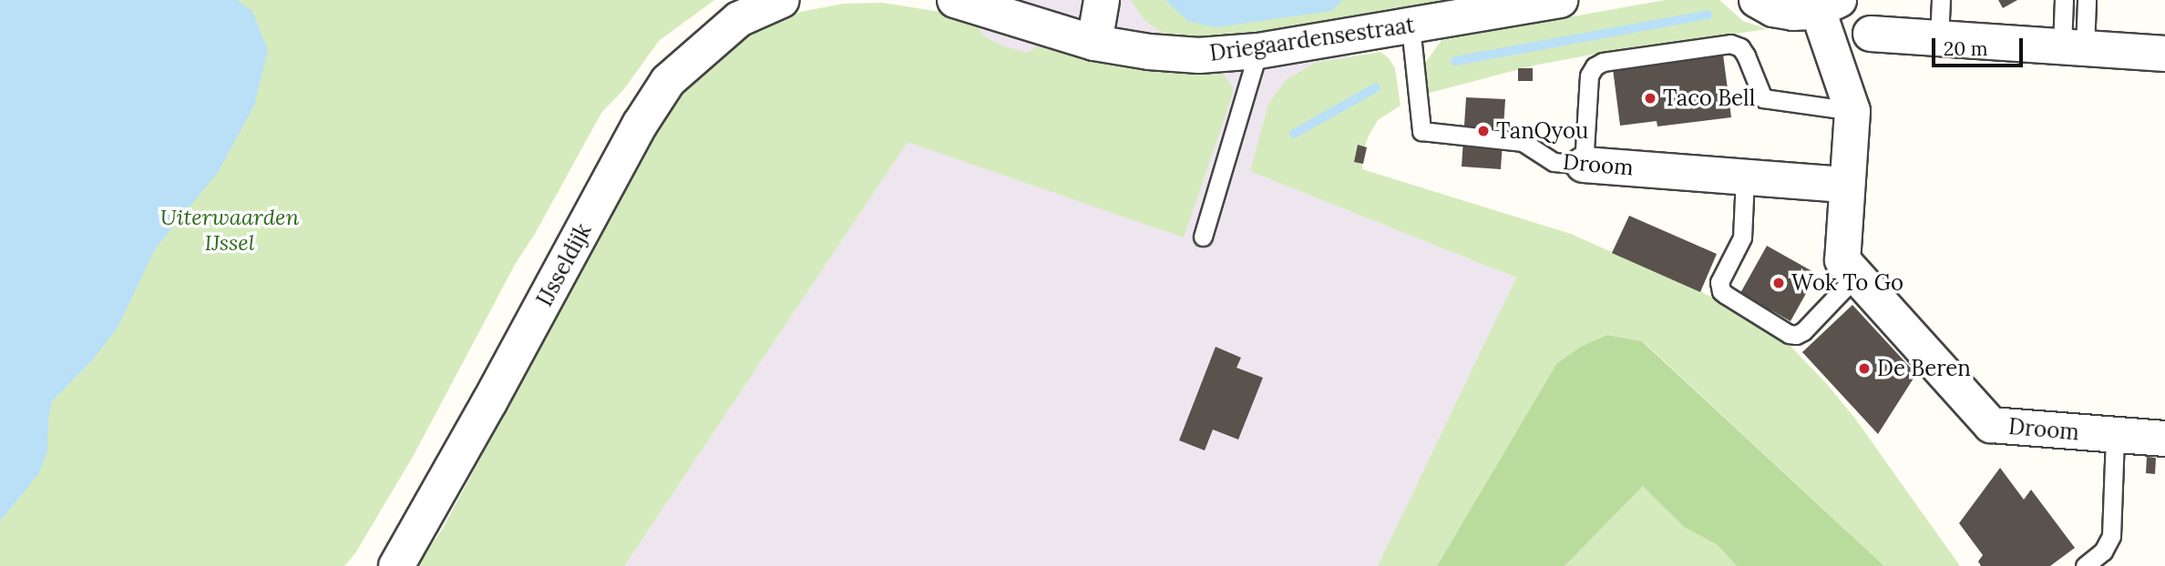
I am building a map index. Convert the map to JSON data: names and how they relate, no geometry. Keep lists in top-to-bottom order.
{
  "streets": {
    "street": ["Driegaardensestraat", "Droom", "IJsseldijk"]
  },
  "crossings": [
    ["Driegaardensestraat", "Droom"]
  ],
  "parks": ["Uiterwaarden IJssel"],
  "places": [
    "Taco Bell",
    "TanQyou",
    "Wok To Go",
    "De Beren"
  ],
  "scale_bar": "20 m"
}
